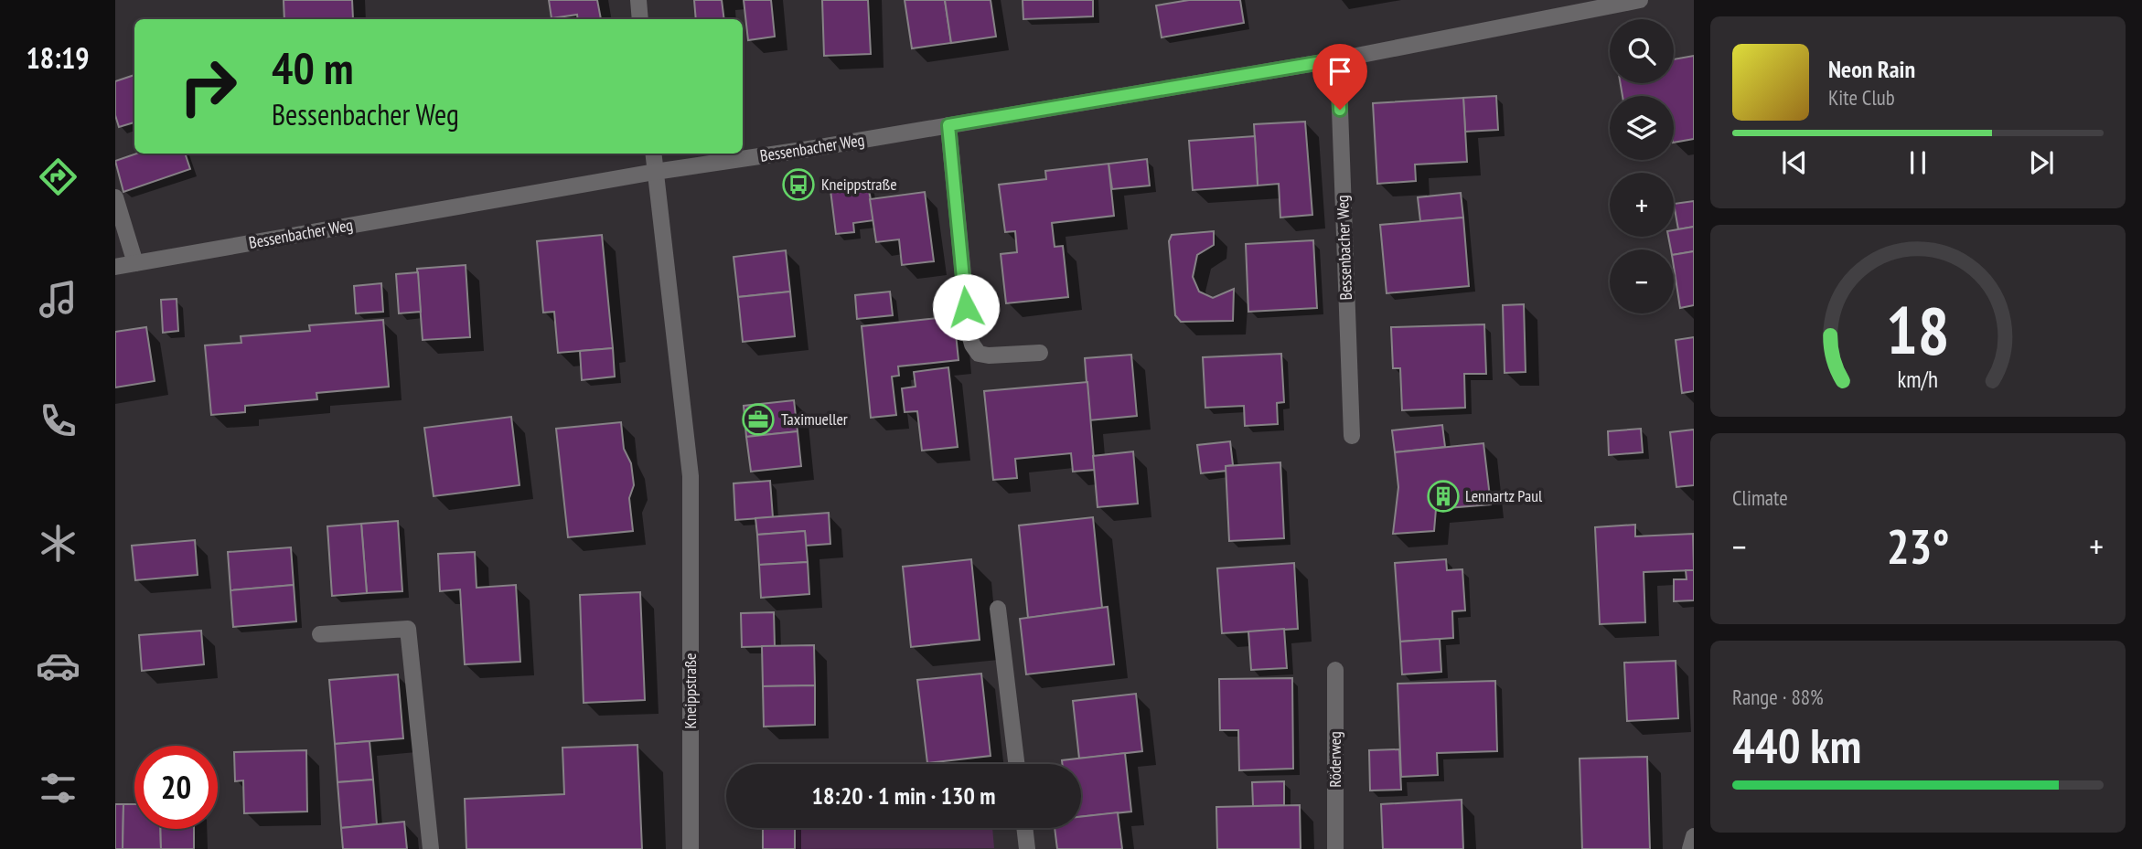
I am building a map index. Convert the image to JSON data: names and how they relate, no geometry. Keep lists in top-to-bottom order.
{
  "streets": {
    "street": ["Bessenbacher Weg", "Kneippstraße", "Röderweg"]
  },
  "crossings": [
    ["Bessenbacher Weg", "Kneippstraße"]
  ],
  "places": {
    "bus stop": ["Kneippstraße"],
    "office": ["Taximueller"],
    "building": ["Lennartz Paul"]
  },
  "page": {
    "tabs": "18:19",
    "map_buttons": ["+", "−"],
    "turn": ["40 m", "Bessenbacher Weg"],
    "song": ["Neon Rain", "Kite Club"],
    "tile": [
      "Climate",
      ["Range · 88%", "440 km"]
    ],
    "heat": ["−", "23°", "+"],
    "limit": "20",
    "trip": "18:20 · 1 min · 130 m",
    "gauge": ["18", "km/h"]
  }
}
